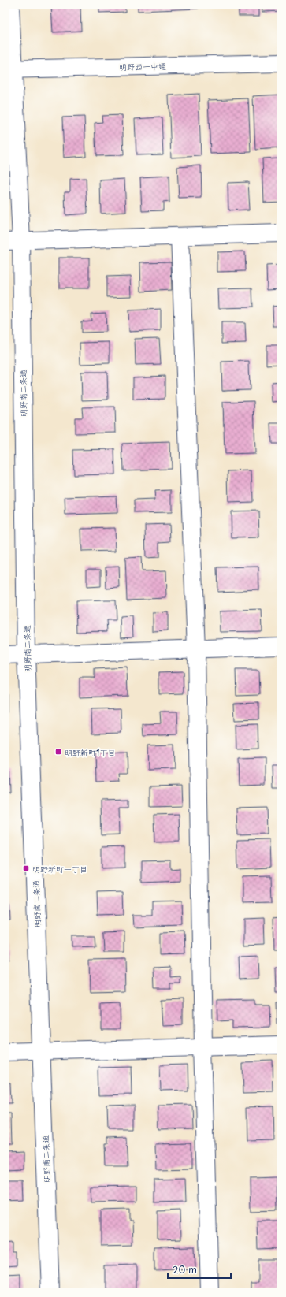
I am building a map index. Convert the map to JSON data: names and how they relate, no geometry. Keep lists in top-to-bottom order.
{
  "streets": {
    "street": ["明野西一中通", "明野南二条通"]
  },
  "crossings": [
    ["明野西一中通", "明野南二条通"]
  ],
  "places": {
    "transit": ["明野新町1丁目", "明野新町一丁目"]
  },
  "scale_bar": "20 m"
}
